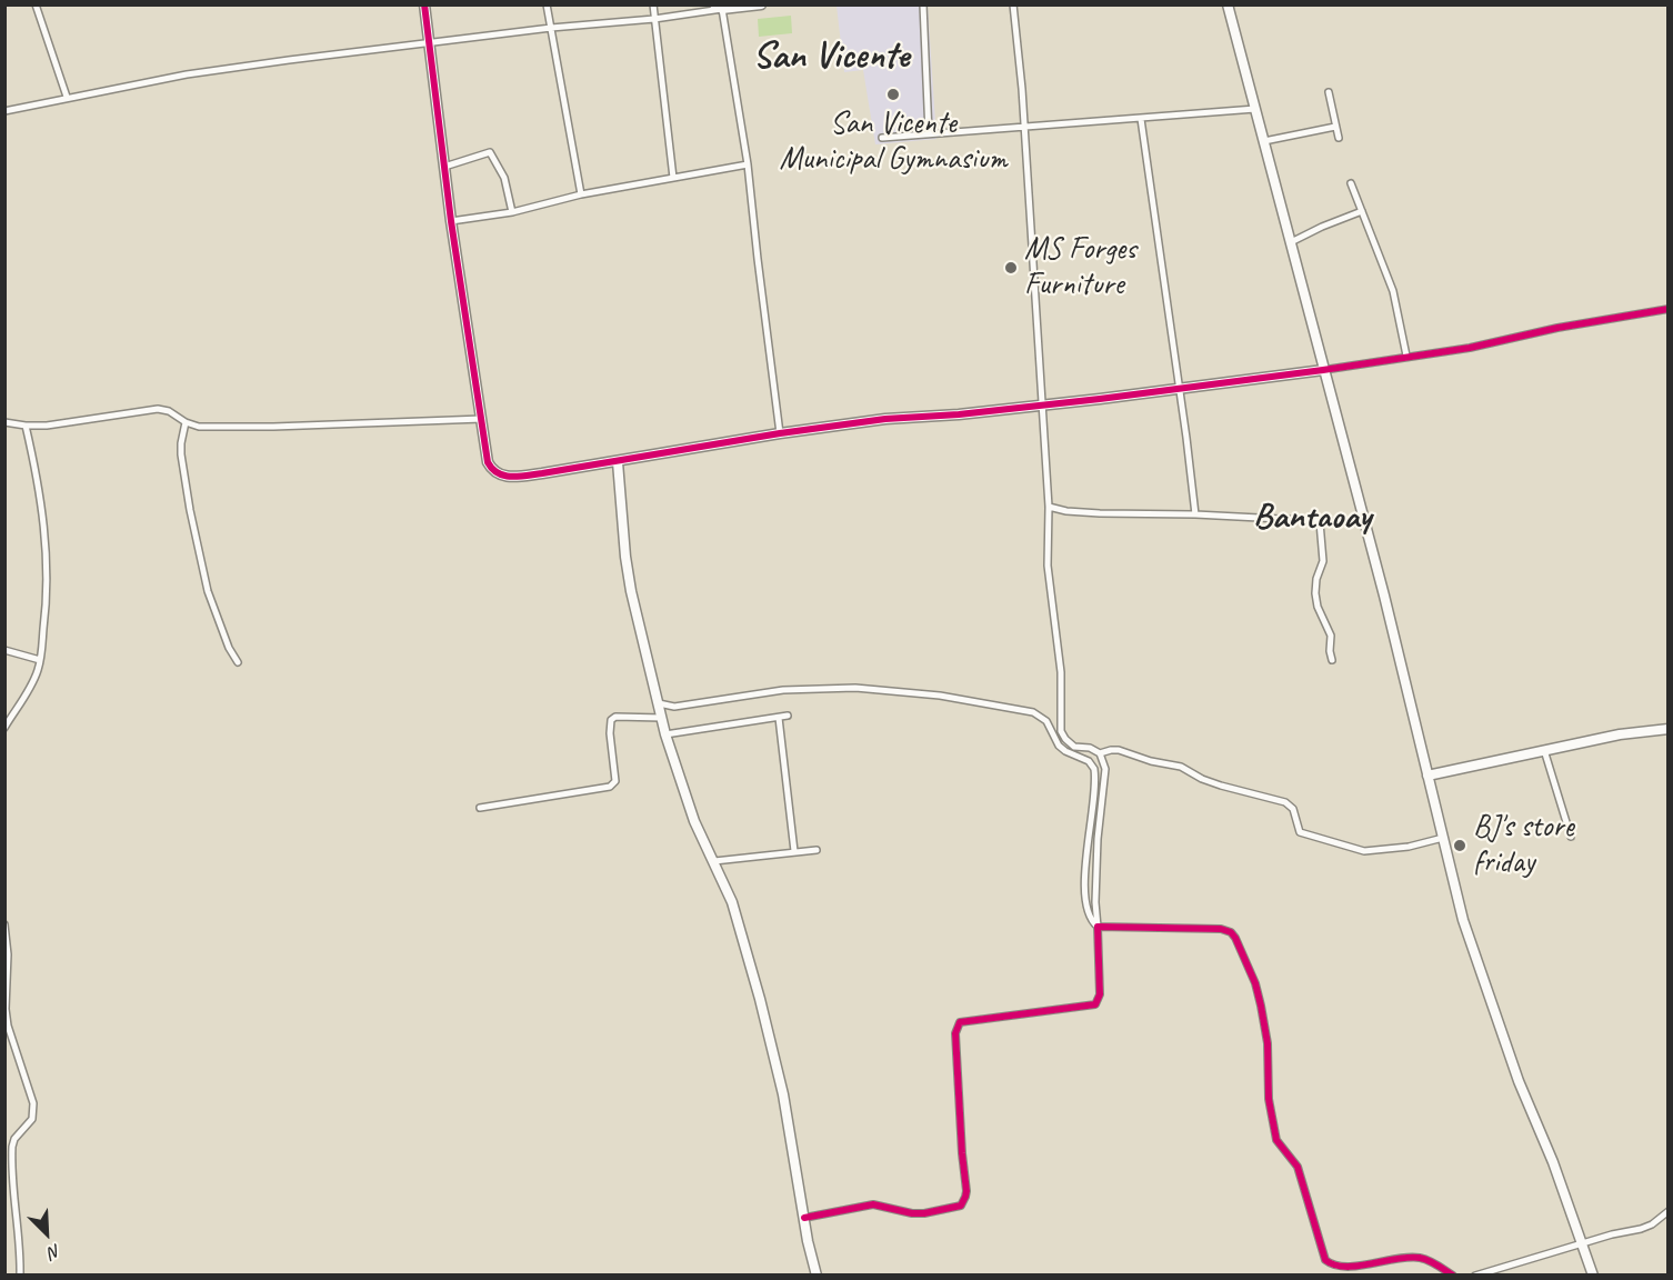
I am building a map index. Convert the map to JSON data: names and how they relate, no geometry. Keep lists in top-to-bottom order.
{
  "districts": ["San Vicente", "Bantaoay"],
  "places": ["San Vicente Municipal Gymnasium", "MS Forges Furniture", "BJ's store friday"],
  "north": "bottom right"
}
